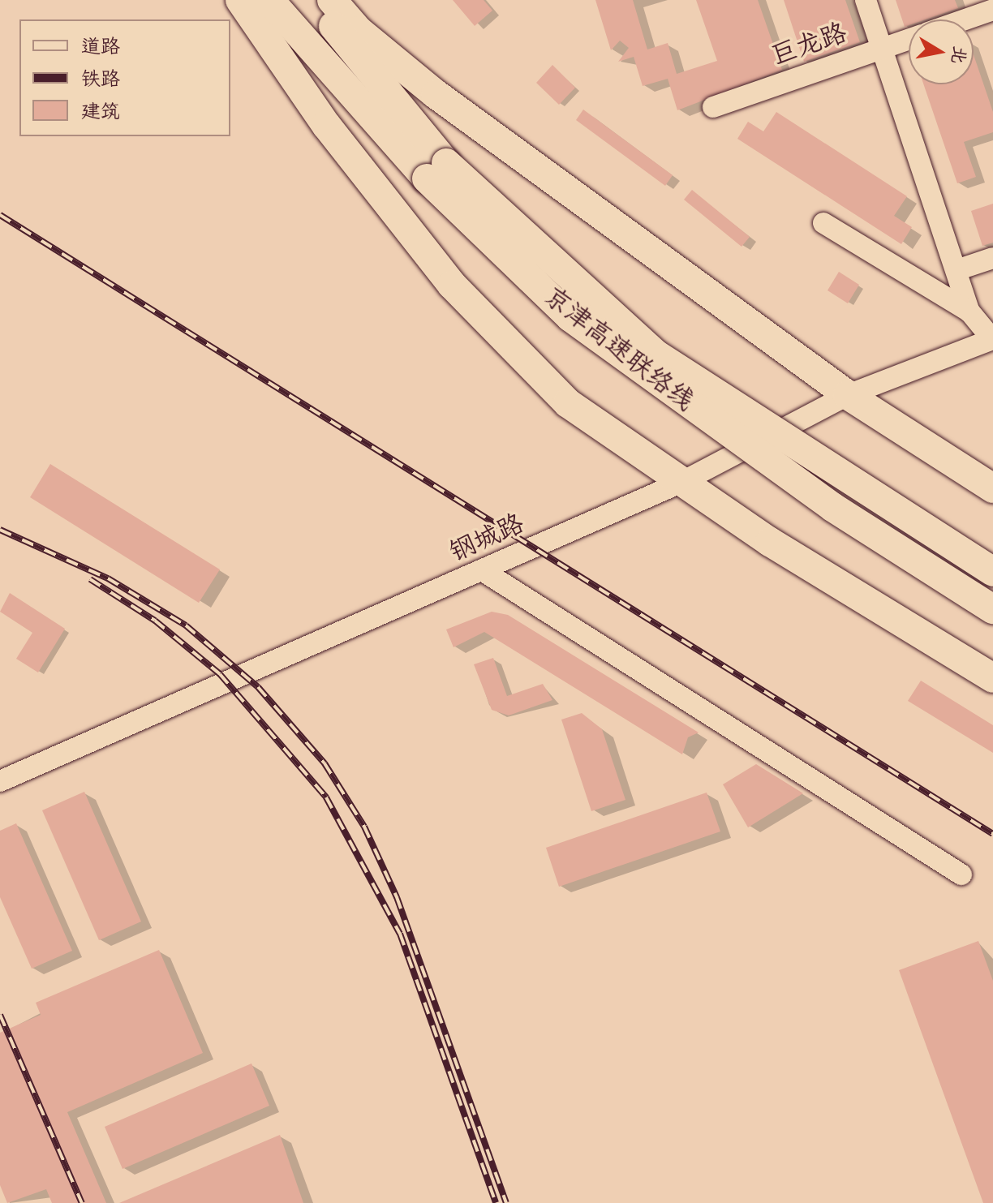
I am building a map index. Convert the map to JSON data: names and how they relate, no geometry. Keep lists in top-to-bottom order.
{
  "streets": {
    "highway": ["京津高速联络线"],
    "street": ["巨龙路", "钢城路"]
  },
  "legend": ["道路", "铁路", "建筑"],
  "north": "right"
}
